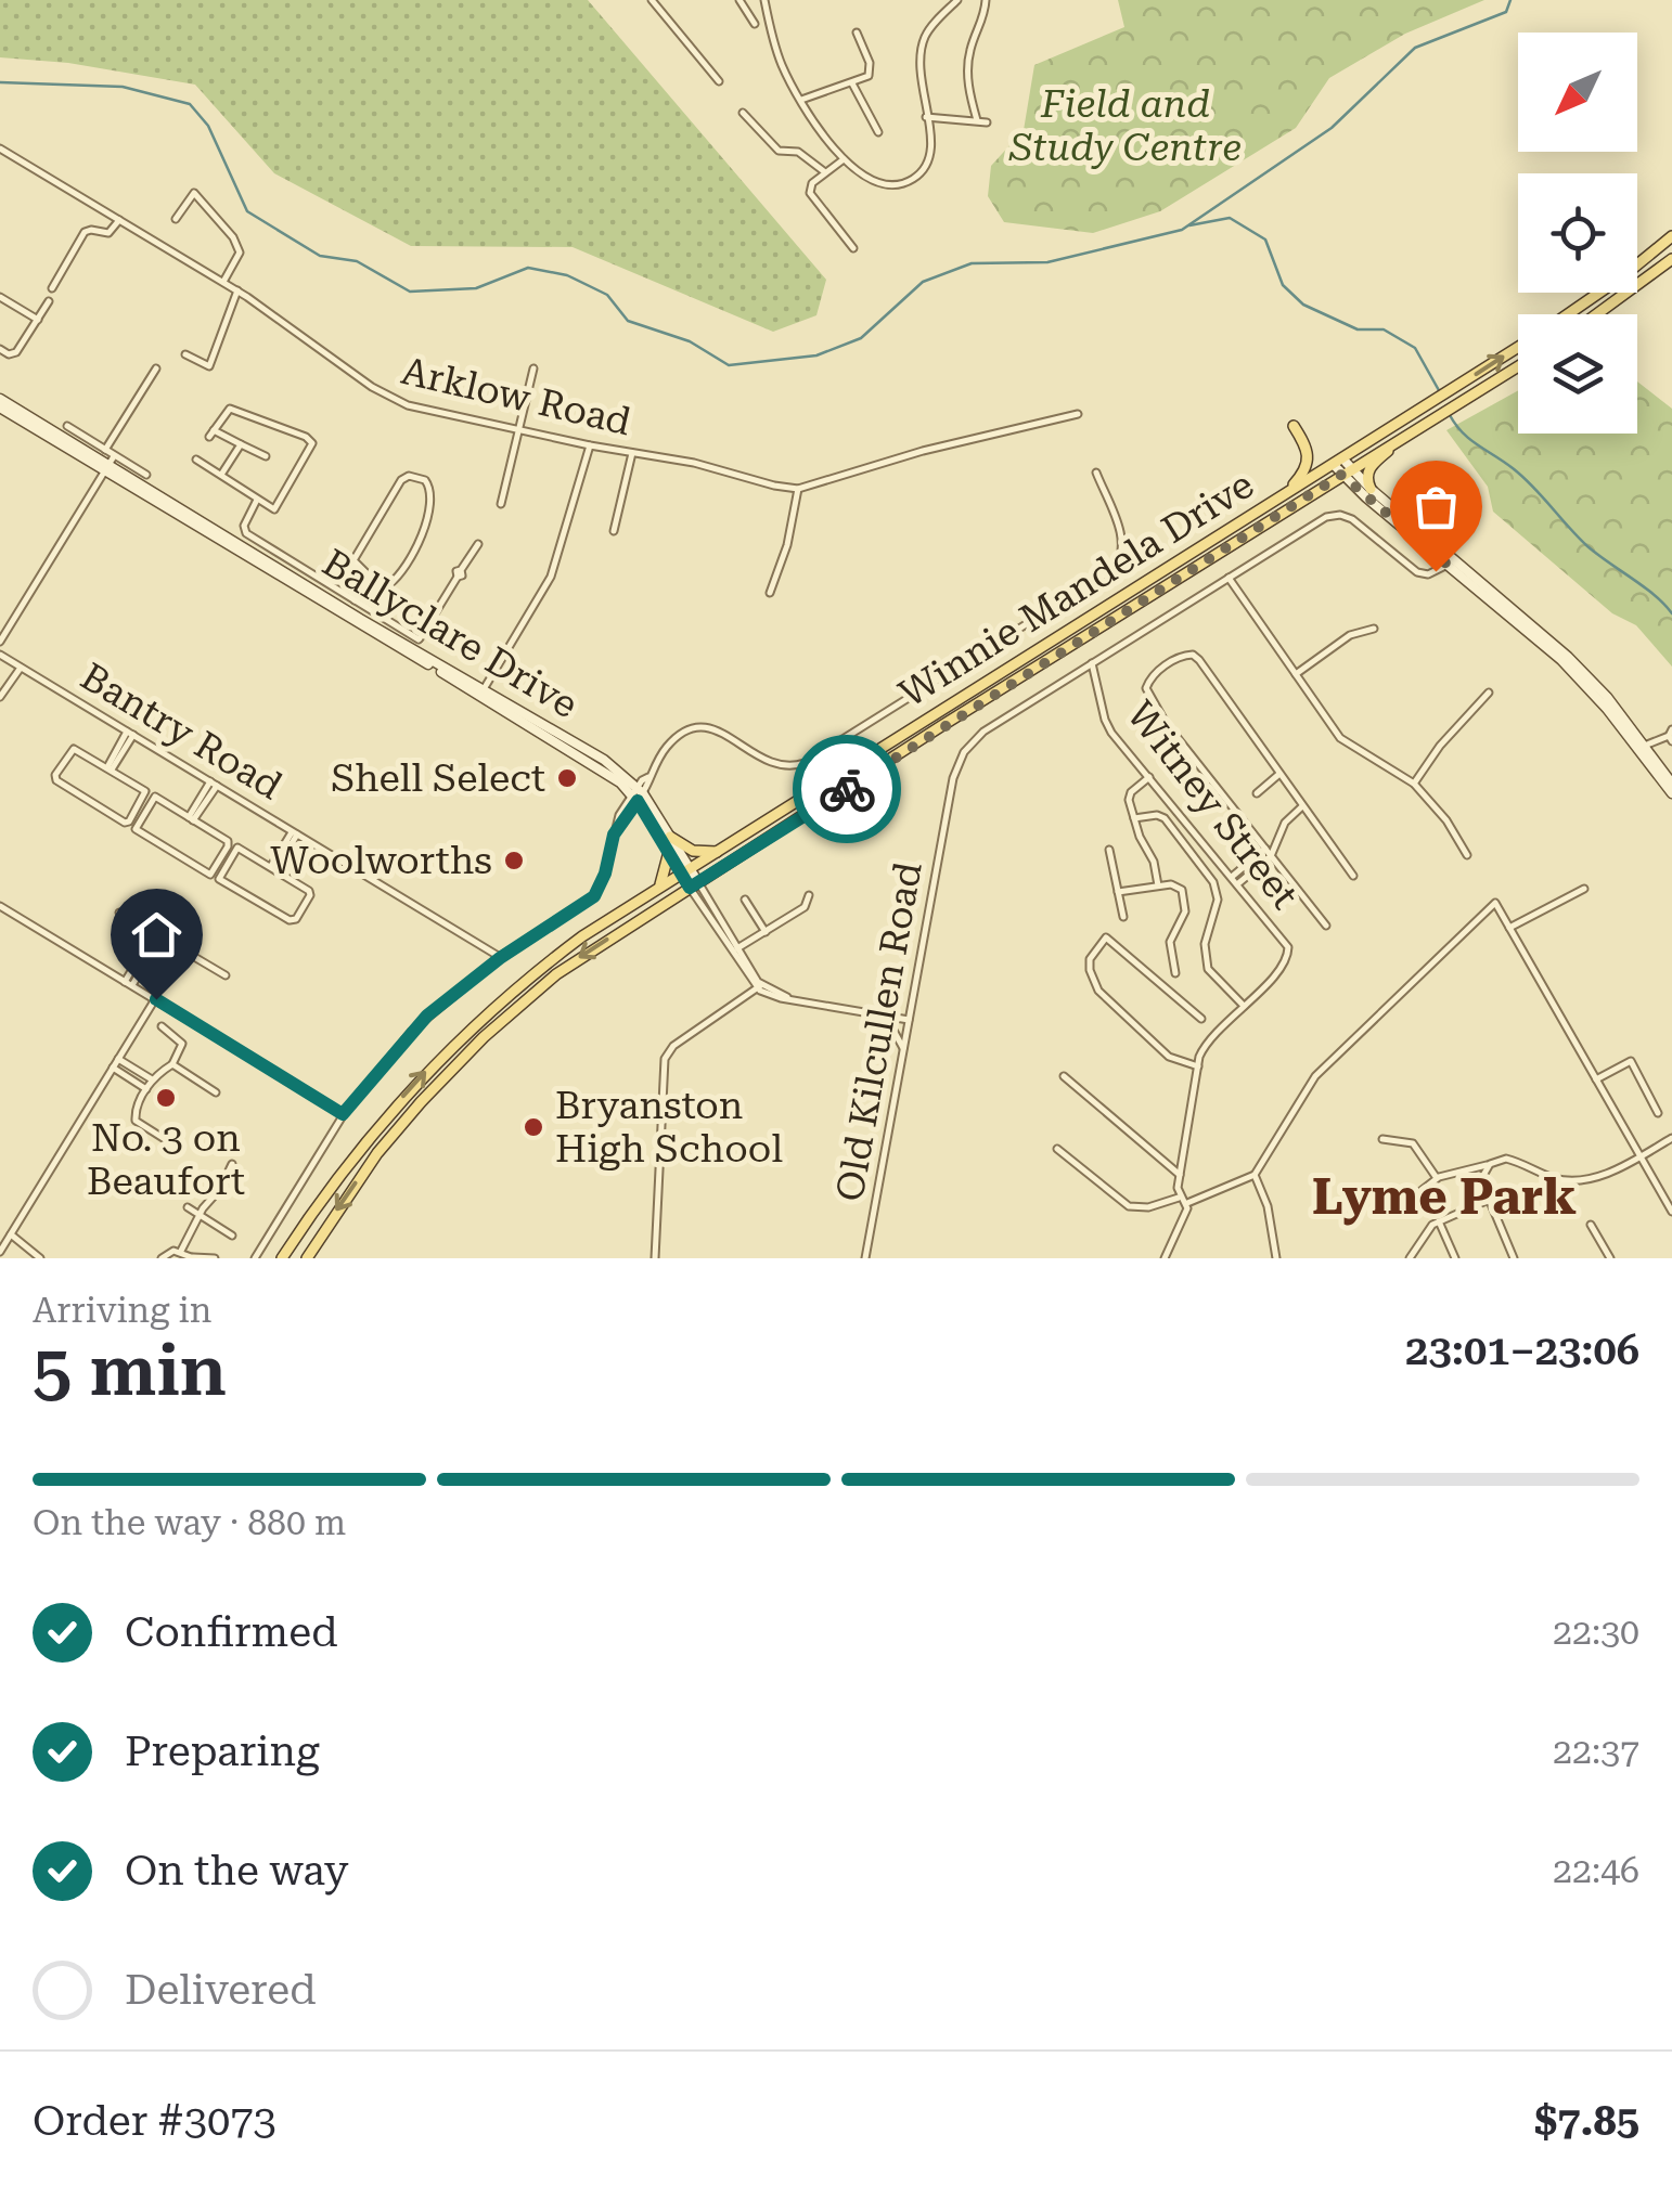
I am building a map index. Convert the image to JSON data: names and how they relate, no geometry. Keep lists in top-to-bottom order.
{
  "streets": {
    "main road": ["Winnie Mandela Drive"],
    "street": [
      "Arklow Road",
      "Ballyclare Drive",
      "Bantry Road",
      "Witney Street",
      "Old Kilcullen Road"
    ]
  },
  "crossings": [
    ["Winnie Mandela Drive", "Ballyclare Drive"],
    ["Witney Street", "Old Kilcullen Road"]
  ],
  "districts": ["Lyme Park"],
  "parks": ["Field and Study Centre"],
  "places": [
    "Shell Select",
    "Woolworths",
    "No. 3 on Beaufort",
    "Bryanston High School"
  ],
  "north": "bottom left",
  "page": {
    "heading": ["5 min", "Arriving in", "23:01–23:06"],
    "panel": ["Order #3073", "$7.85"],
    "bar": "On the way · 880 m",
    "list": [
      ["Confirmed", "22:30"],
      ["Preparing", "22:37"],
      ["On the way", "22:46"],
      "Delivered"
    ]
  }
}
